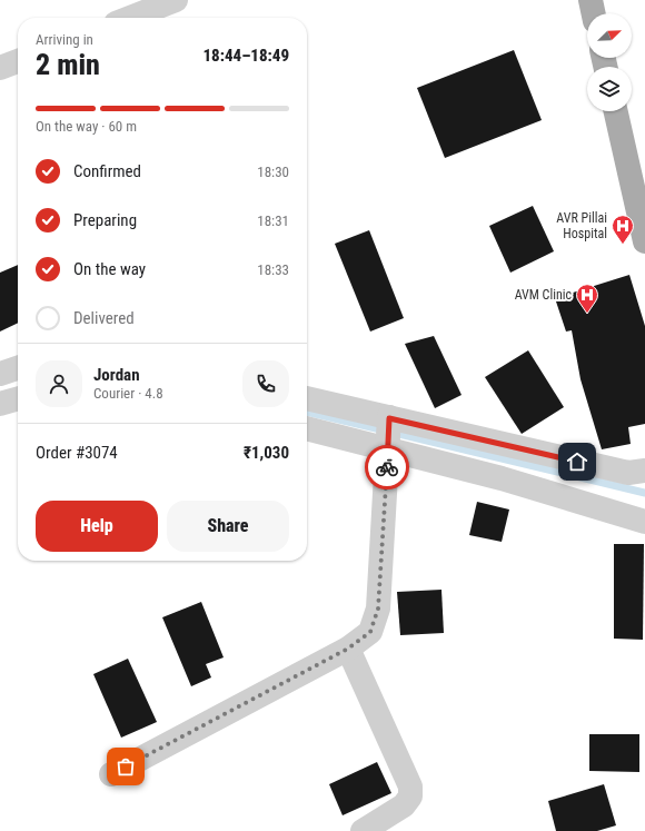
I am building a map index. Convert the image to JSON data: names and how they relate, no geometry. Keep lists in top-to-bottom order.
{
  "places": {
    "hospital": ["AVR Pillai Hospital", "AVM Clinic"]
  },
  "north": "top right",
  "page": {
    "heading": ["2 min", "Arriving in", "18:44–18:49"],
    "panel": [
      "Jordan",
      "Courier · 4.8",
      "Order #3074",
      "₹1,030"
    ],
    "bar": "On the way · 60 m",
    "list": [
      ["Confirmed", "18:30"],
      ["Preparing", "18:31"],
      ["On the way", "18:33"],
      "Delivered"
    ],
    "buttons": ["Help", "Share"]
  }
}
